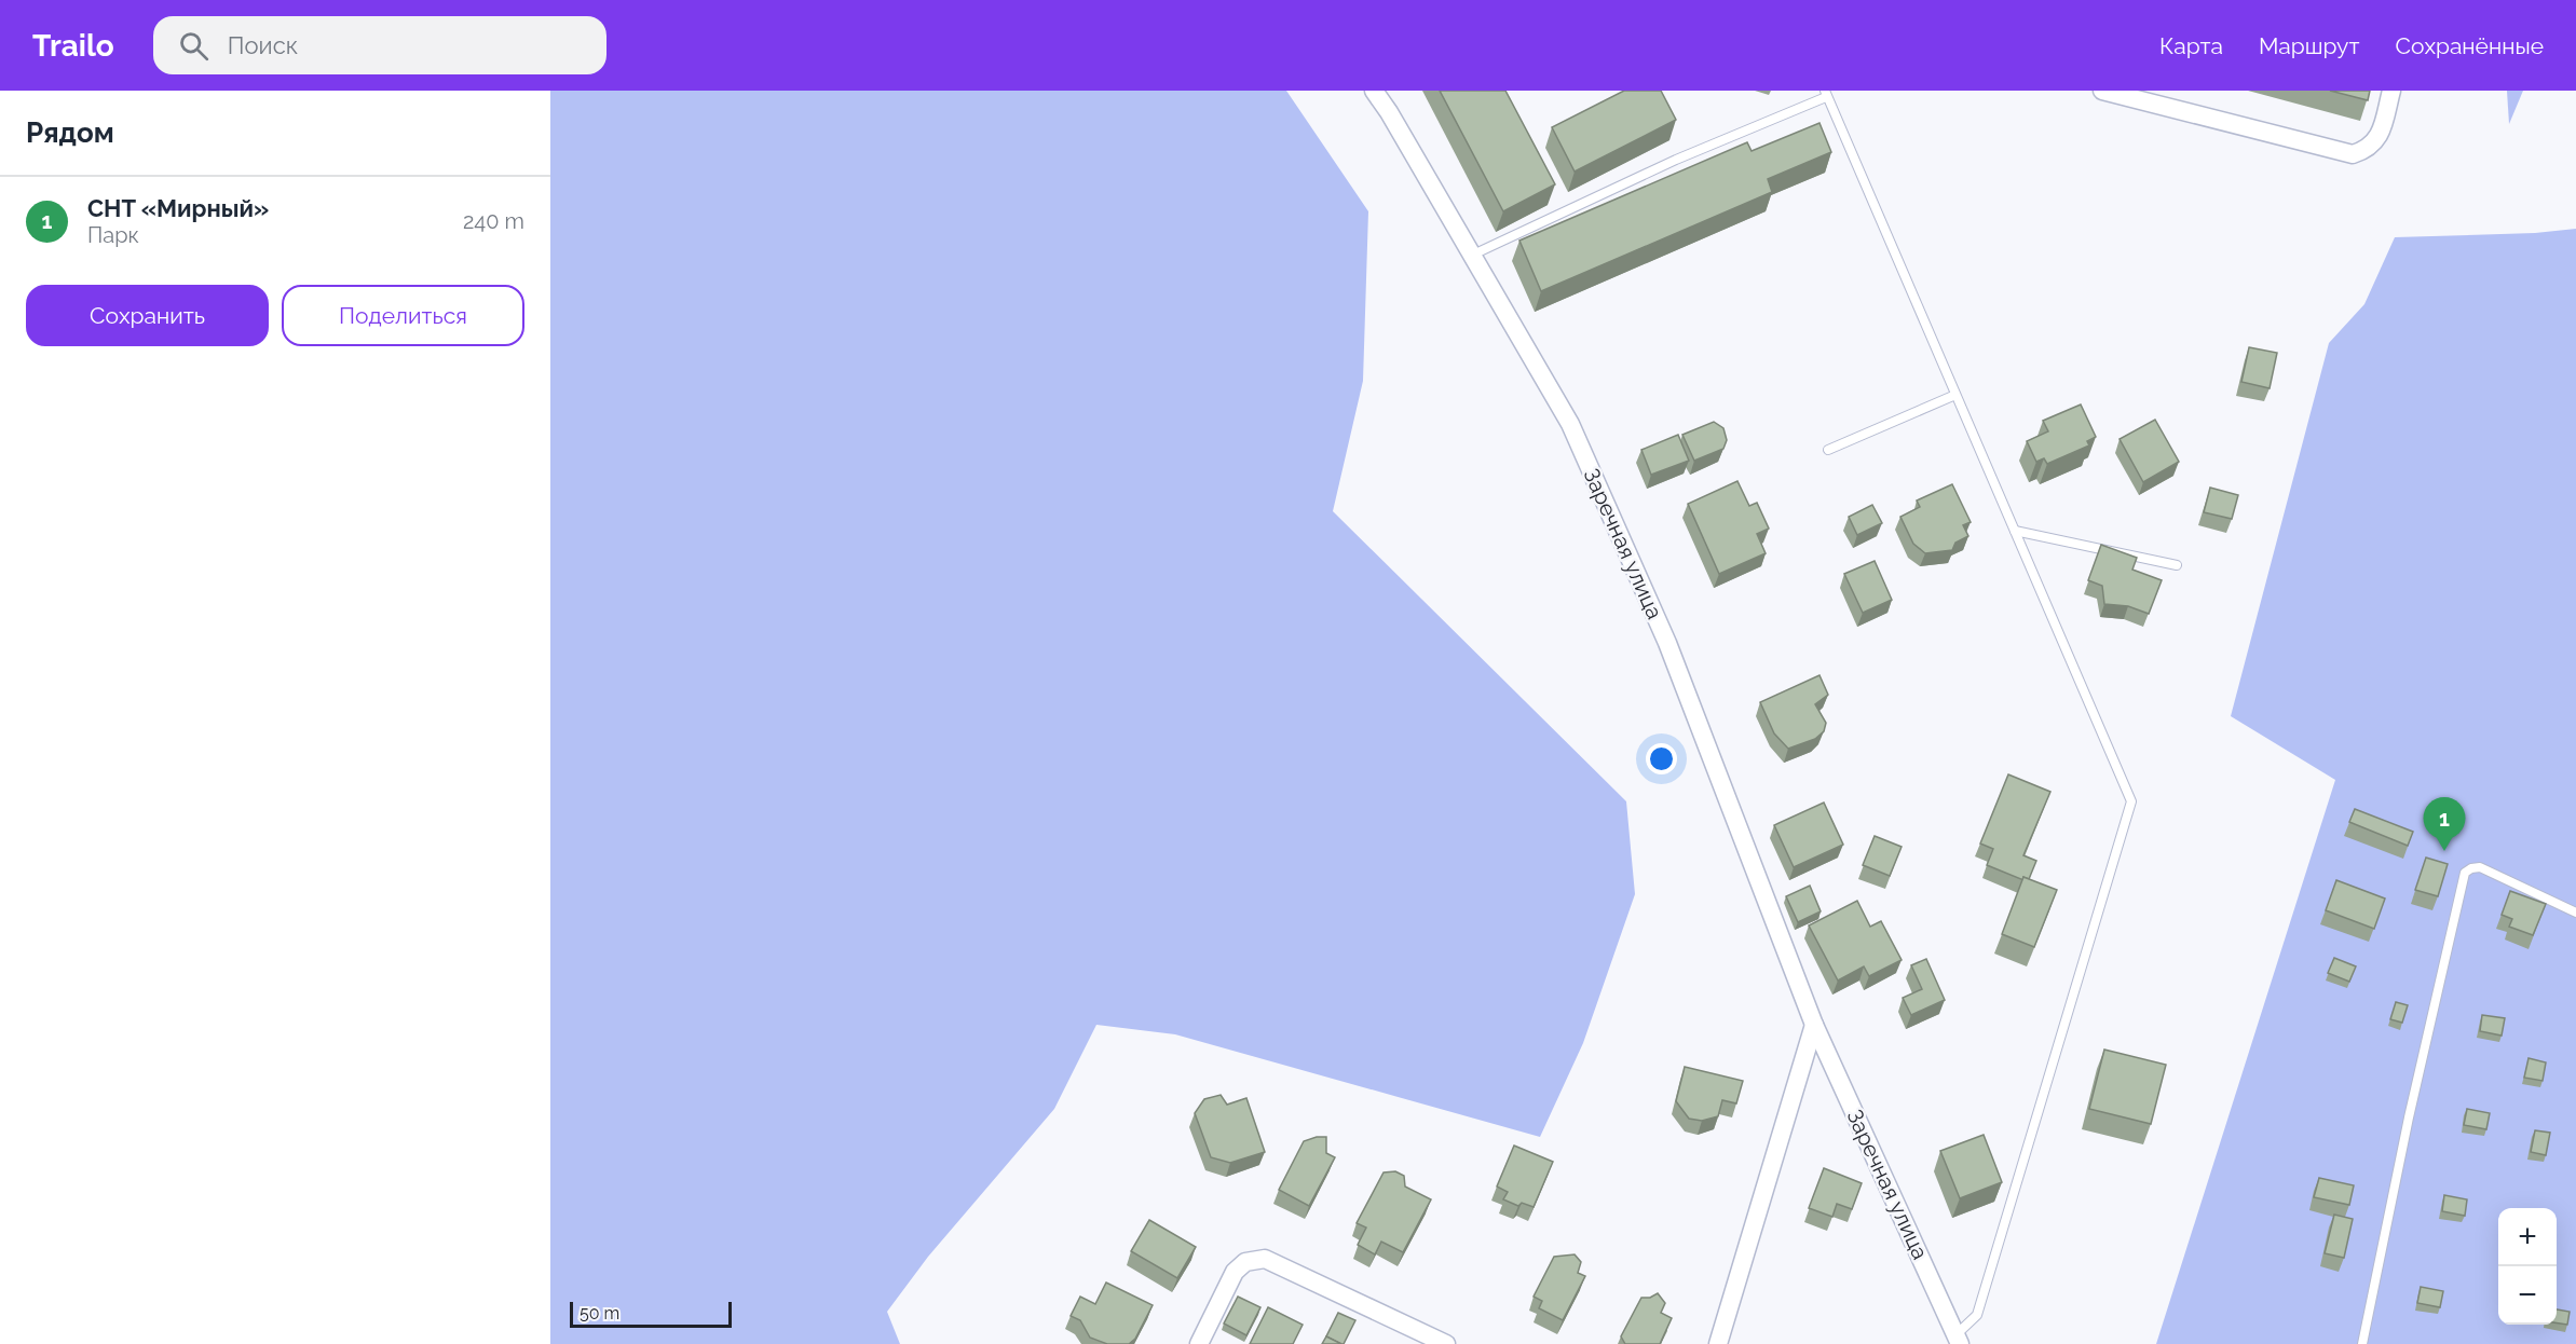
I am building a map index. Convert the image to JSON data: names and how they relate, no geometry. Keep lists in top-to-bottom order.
{
  "streets": {
    "street": ["Заречная улица"]
  },
  "scale_bar": "50 m",
  "page": {
    "header": "Trailo",
    "search": "Поиск",
    "nav": ["Карта", "Маршрут", "Сохранённые"],
    "heading": "Рядом",
    "list": [
      {
        "mark": "1",
        "name": "СНТ «Мирный»",
        "note": "Парк",
        "value": "240 m"
      }
    ],
    "buttons": ["Сохранить", "Поделиться"],
    "pins": "1",
    "map_buttons": ["+", "−"],
    "scale": "50 m"
  }
}
